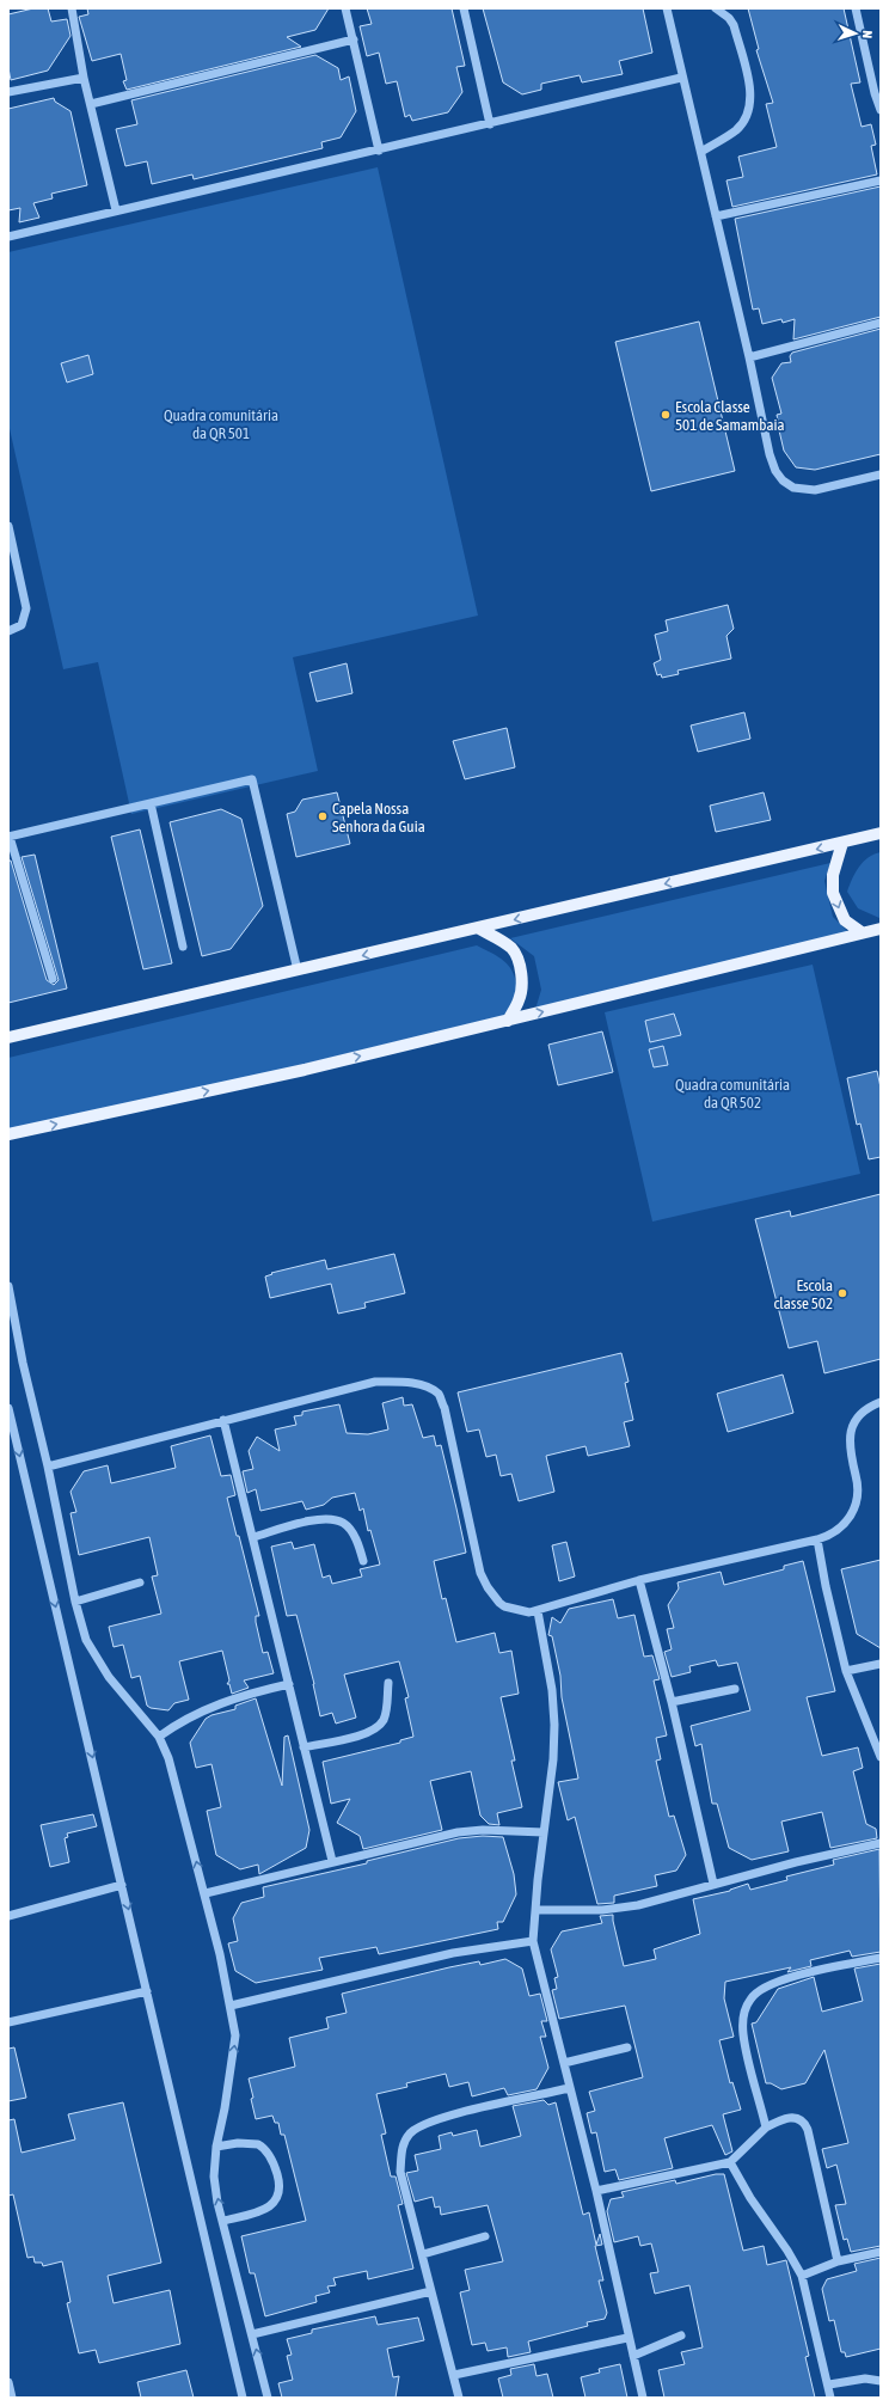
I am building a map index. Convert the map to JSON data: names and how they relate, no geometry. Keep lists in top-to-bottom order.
{
  "parks": ["Quadra comunitária da QR 501", "Quadra comunitária da QR 502"],
  "places": ["Escola Classe 501 de Samambaia", "Capela Nossa Senhora da Guia", "Escola classe 502"],
  "north": "right"
}
